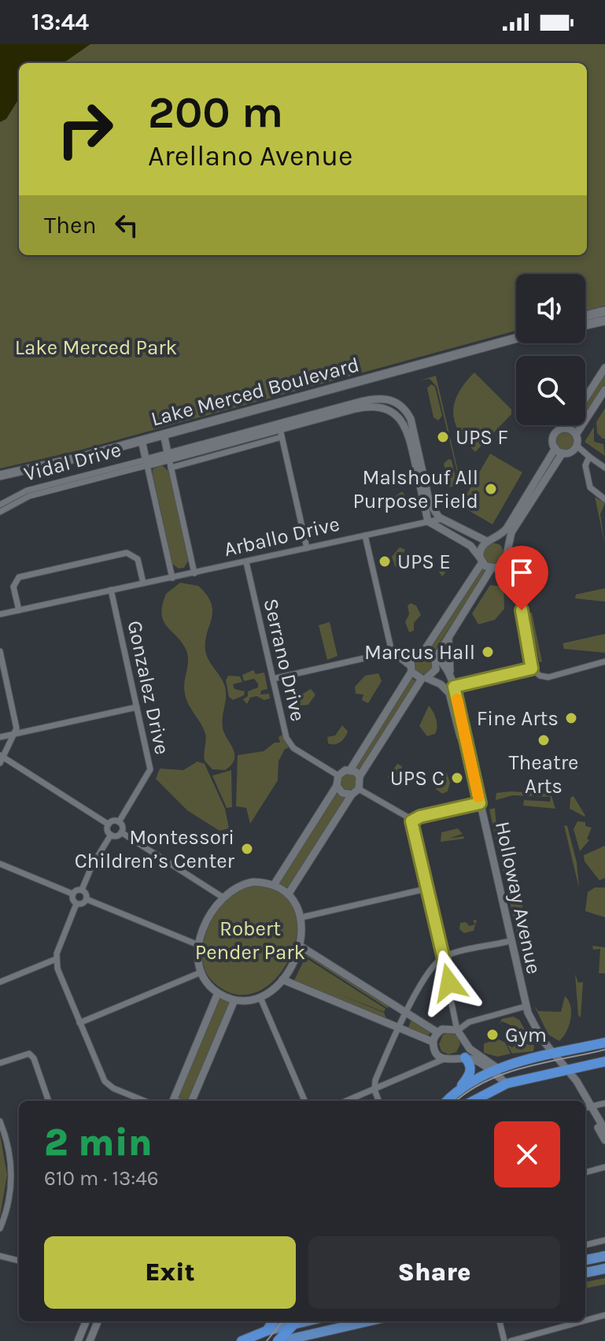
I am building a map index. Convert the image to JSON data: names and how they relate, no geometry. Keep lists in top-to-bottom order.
{
  "streets": {
    "main road": ["Lake Merced Boulevard"],
    "street": [
      "Vidal Drive",
      "Arballo Drive",
      "Serrano Drive",
      "Gonzalez Drive",
      "Holloway Avenue"
    ]
  },
  "crossings": [
    ["Arballo Drive", "Serrano Drive"],
    ["Arballo Drive", "Gonzalez Drive"]
  ],
  "parks": ["Lake Merced Park", "Robert Pender Park"],
  "places": [
    "UPS F",
    "Malshouf All Purpose Field",
    "UPS E",
    "Marcus Hall",
    "Fine Arts",
    "Theatre Arts",
    "UPS C",
    "Montessori Children’s Center",
    "Gym"
  ],
  "page": {
    "status": "13:44",
    "turn": ["200 m", "Arellano Avenue"],
    "then": "Then",
    "heading": ["2 min", "610 m · 13:46"],
    "buttons": ["Exit", "Share"]
  }
}
